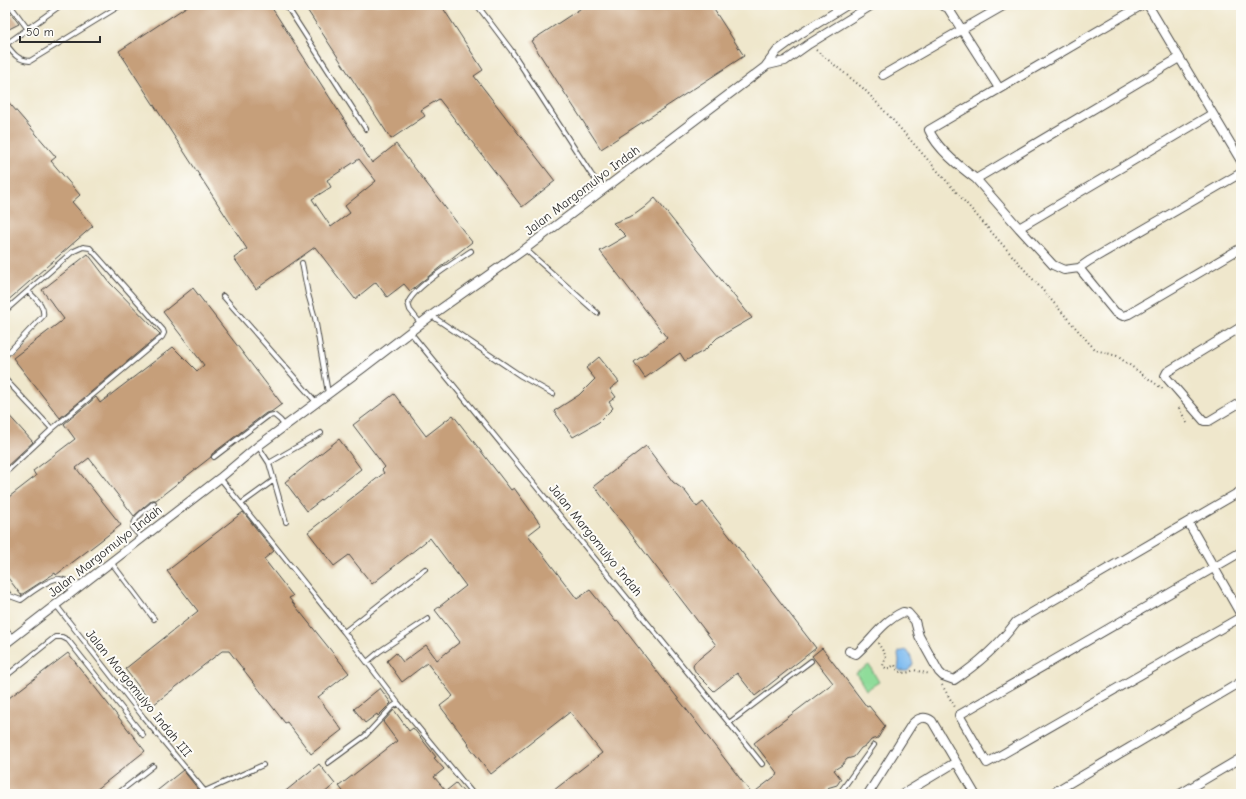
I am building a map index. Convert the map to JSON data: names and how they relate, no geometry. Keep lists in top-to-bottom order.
{
  "streets": {
    "street": ["Jalan Margomulyo Indah"],
    "lane": ["Jalan Margomulyo Indah III"]
  },
  "crossings": [
    ["Jalan Margomulyo Indah", "Jalan Margomulyo Indah III"]
  ],
  "scale_bar": "50 m"
}
